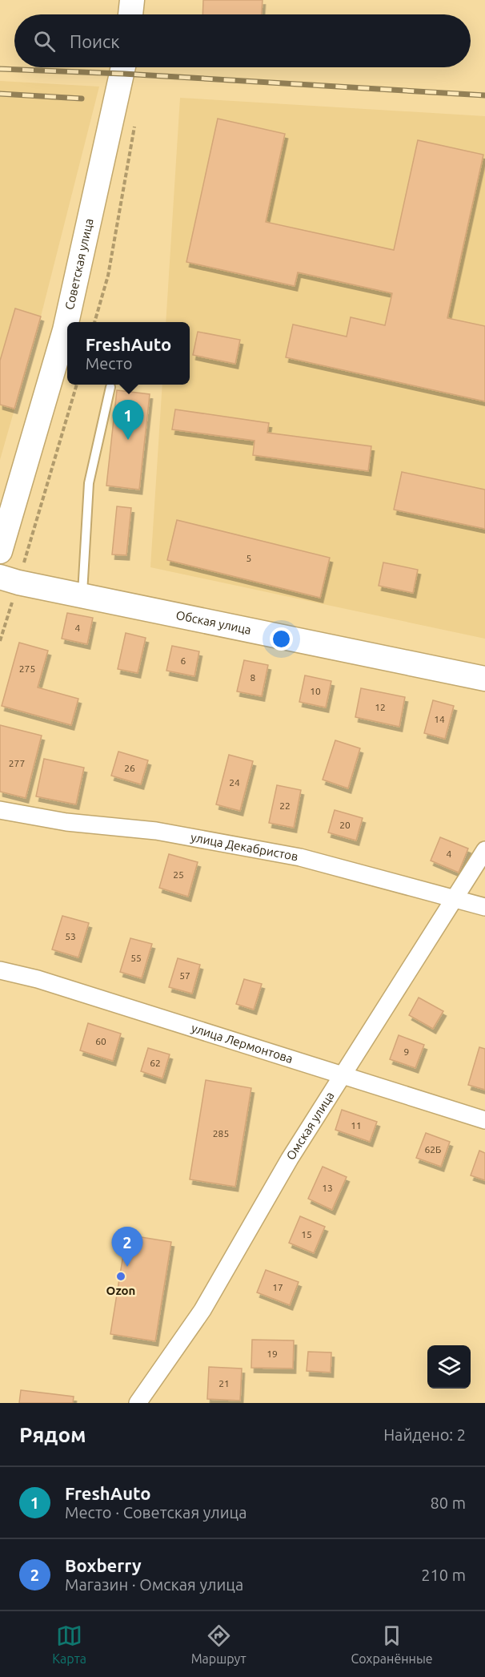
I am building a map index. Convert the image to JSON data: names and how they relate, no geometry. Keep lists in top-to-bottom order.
{
  "streets": {
    "main road": ["Советская улица", "Обская улица"],
    "street": ["улица Декабристов", "улица Лермонтова", "Омская улица"]
  },
  "crossings": [
    ["улица Декабристов", "Омская улица"],
    ["улица Лермонтова", "Омская улица"]
  ],
  "places": ["Ozon"],
  "house_numbers": [
    "5",
    "4",
    "6",
    "275",
    "8",
    "10",
    "12",
    "14",
    "277",
    "26",
    "24",
    "22",
    "20",
    "4",
    "25",
    "53",
    "55",
    "57",
    "60",
    "9",
    "62",
    "11",
    "285",
    "62Б",
    "13",
    "15",
    "17",
    "19",
    "21"
  ],
  "page": {
    "search": "Поиск",
    "popup": ["FreshAuto", "Место"],
    "pins": ["1", "2"],
    "heading": ["Рядом", "Найдено: 2"],
    "list": [
      {
        "mark": "1",
        "name": "FreshAuto",
        "note": "Место · Советская улица",
        "value": "80 m"
      },
      {
        "mark": "2",
        "name": "Boxberry",
        "note": "Магазин · Омская улица",
        "value": "210 m"
      }
    ],
    "nav": ["Карта", "Маршрут", "Сохранённые"]
  }
}
